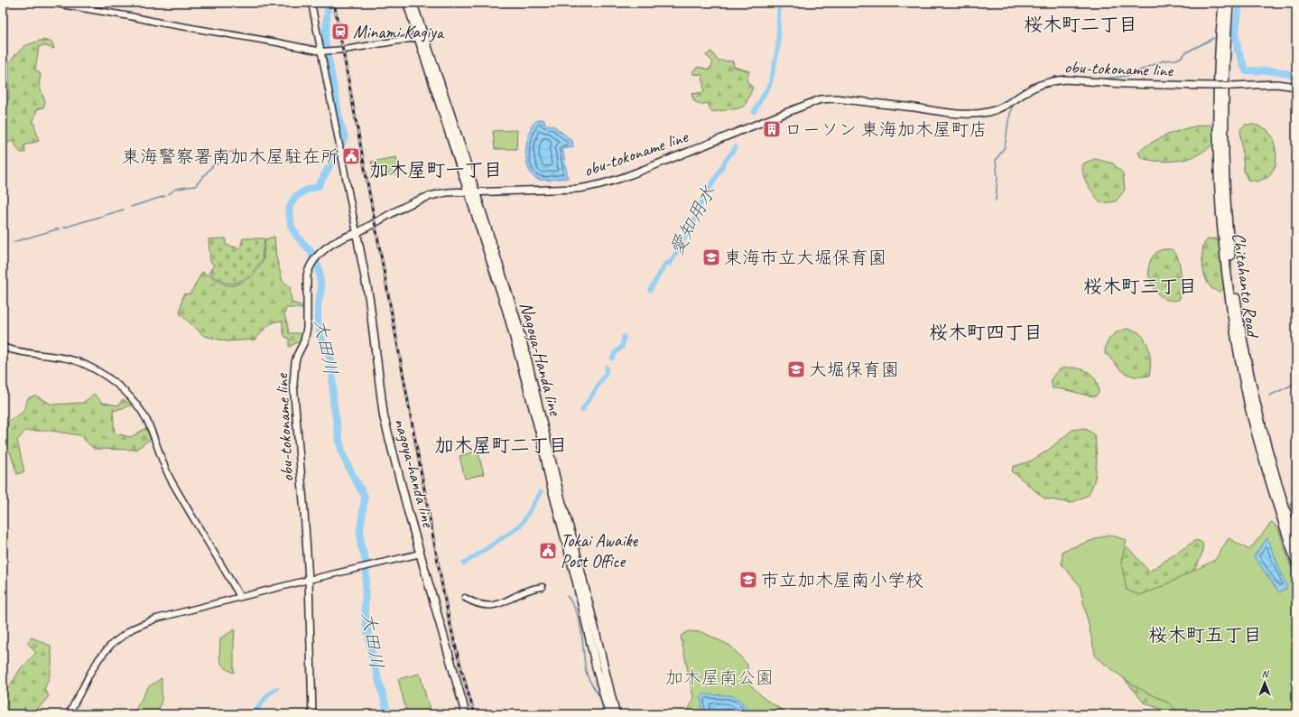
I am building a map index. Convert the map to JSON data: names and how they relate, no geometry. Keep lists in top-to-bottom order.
{
  "streets": {
    "highway": ["Chitahanto Road"],
    "main road": ["obu-tokoname line", "Nagoya-Handa line", "nagoya-handa line"]
  },
  "crossings": [
    ["obu-tokoname line", "Nagoya-Handa line"],
    ["obu-tokoname line", "nagoya-handa line"],
    ["Nagoya-Handa line", "nagoya-handa line"]
  ],
  "districts": [
    "桜木町二丁目",
    "加木屋町一丁目",
    "桜木町三丁目",
    "桜木町四丁目",
    "加木屋町二丁目",
    "桜木町五丁目"
  ],
  "water": ["愛知用水", "大田川"],
  "parks": ["加木屋南公園"],
  "places": {
    "station": ["Minami Kagiya"],
    "building": ["ローソン 東海加木屋町店"],
    "public building": ["東海警察署南加木屋駐在所", "Tokai Awaike Post Office"],
    "school or university": ["東海市立大堀保育園", "大堀保育園", "市立加木屋南小学校"]
  },
  "north": "top"
}
